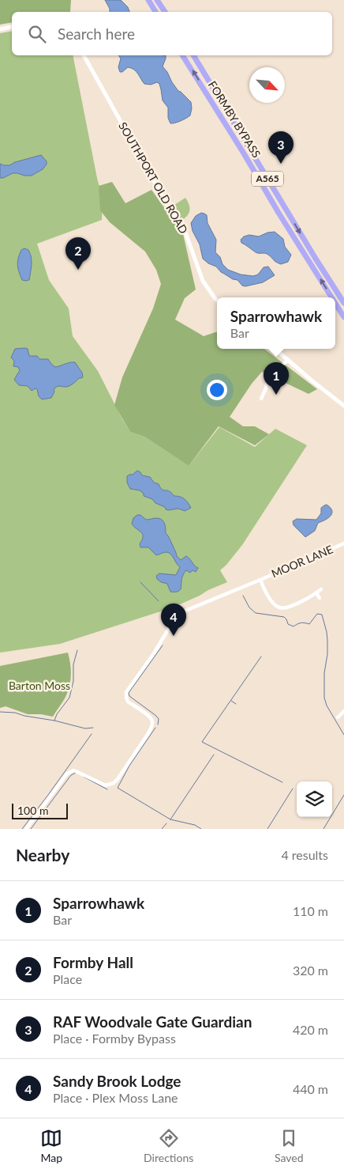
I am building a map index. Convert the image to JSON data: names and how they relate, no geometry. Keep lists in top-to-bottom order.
{
  "streets": {
    "highway": ["FORMBY BYPASS", "A565"],
    "street": ["SOUTHPORT OLD ROAD", "MOOR LANE"]
  },
  "parks": ["Barton Moss"],
  "scale_bar": "100 m",
  "north": "bottom right",
  "page": {
    "search": "Search here",
    "pins": [
      "3",
      "2",
      "1",
      "4"
    ],
    "popup": ["Sparrowhawk", "Bar"],
    "scale": "100 m",
    "heading": ["Nearby", "4 results"],
    "list": [
      {
        "mark": "1",
        "name": "Sparrowhawk",
        "note": "Bar",
        "value": "110 m"
      },
      {
        "mark": "2",
        "name": "Formby Hall",
        "note": "Place",
        "value": "320 m"
      },
      {
        "mark": "3",
        "name": "RAF Woodvale Gate Guardian",
        "note": "Place · Formby Bypass",
        "value": "420 m"
      },
      {
        "mark": "4",
        "name": "Sandy Brook Lodge",
        "note": "Place · Plex Moss Lane",
        "value": "440 m"
      }
    ],
    "nav": ["Map", "Directions", "Saved"]
  }
}
